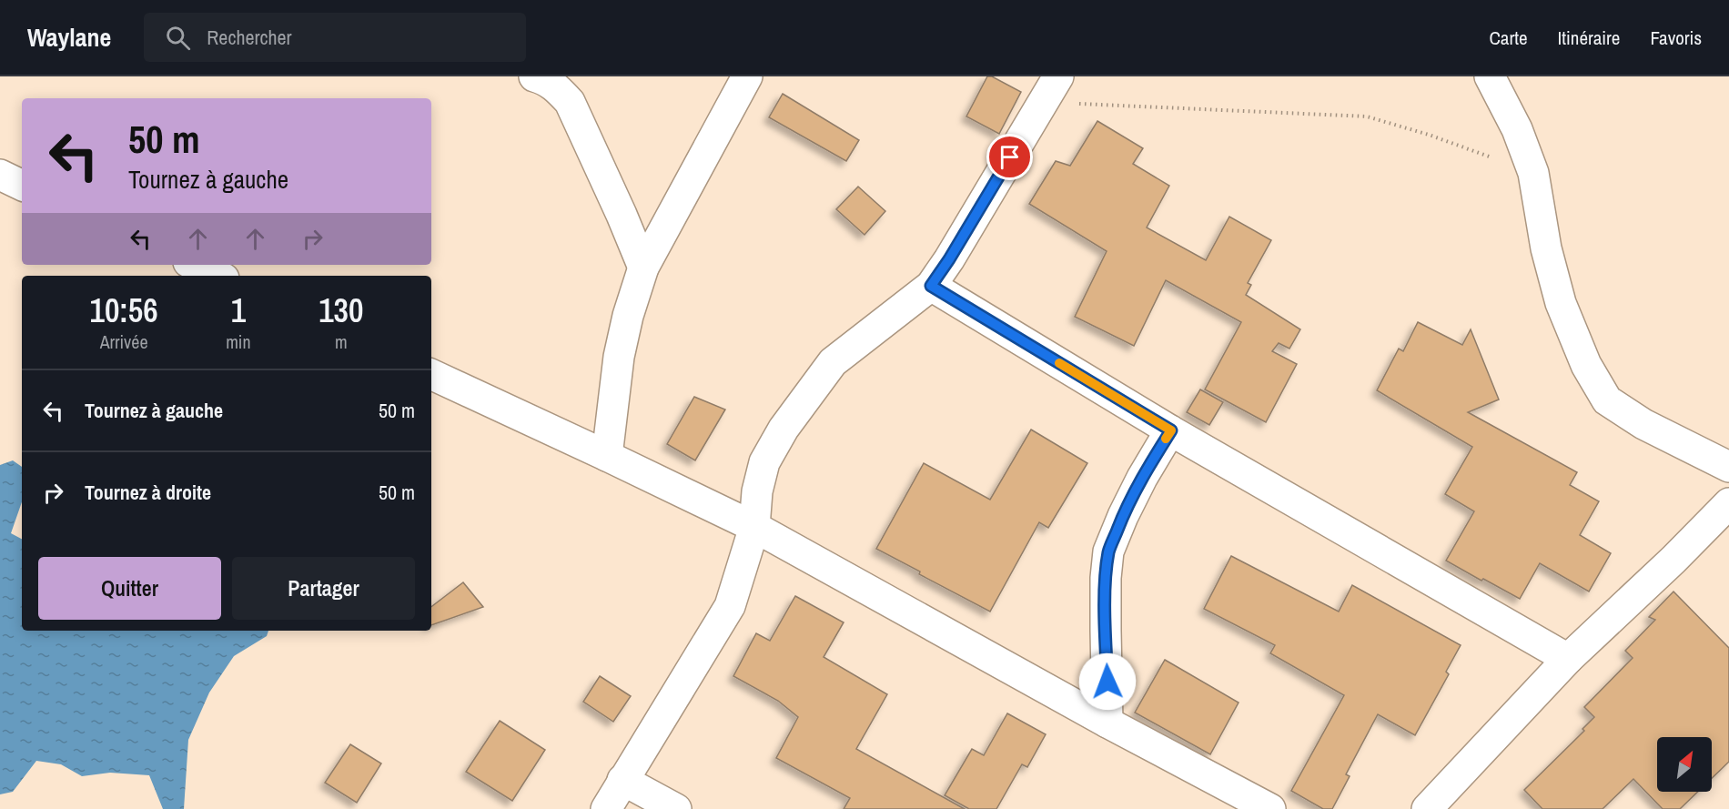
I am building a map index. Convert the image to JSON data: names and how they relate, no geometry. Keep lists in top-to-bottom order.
{
  "north": "top right",
  "page": {
    "header": "Waylane",
    "search": "Rechercher",
    "nav": ["Carte", "Itinéraire", "Favoris"],
    "turn": ["50 m", "Tournez à gauche"],
    "eta": [
      "10:56",
      "Arrivée",
      "1",
      "min",
      "130",
      "m"
    ],
    "list": [
      {
        "name": "Tournez à gauche",
        "value": "50 m"
      },
      {
        "name": "Tournez à droite",
        "value": "50 m"
      }
    ],
    "buttons": ["Quitter", "Partager"]
  }
}
